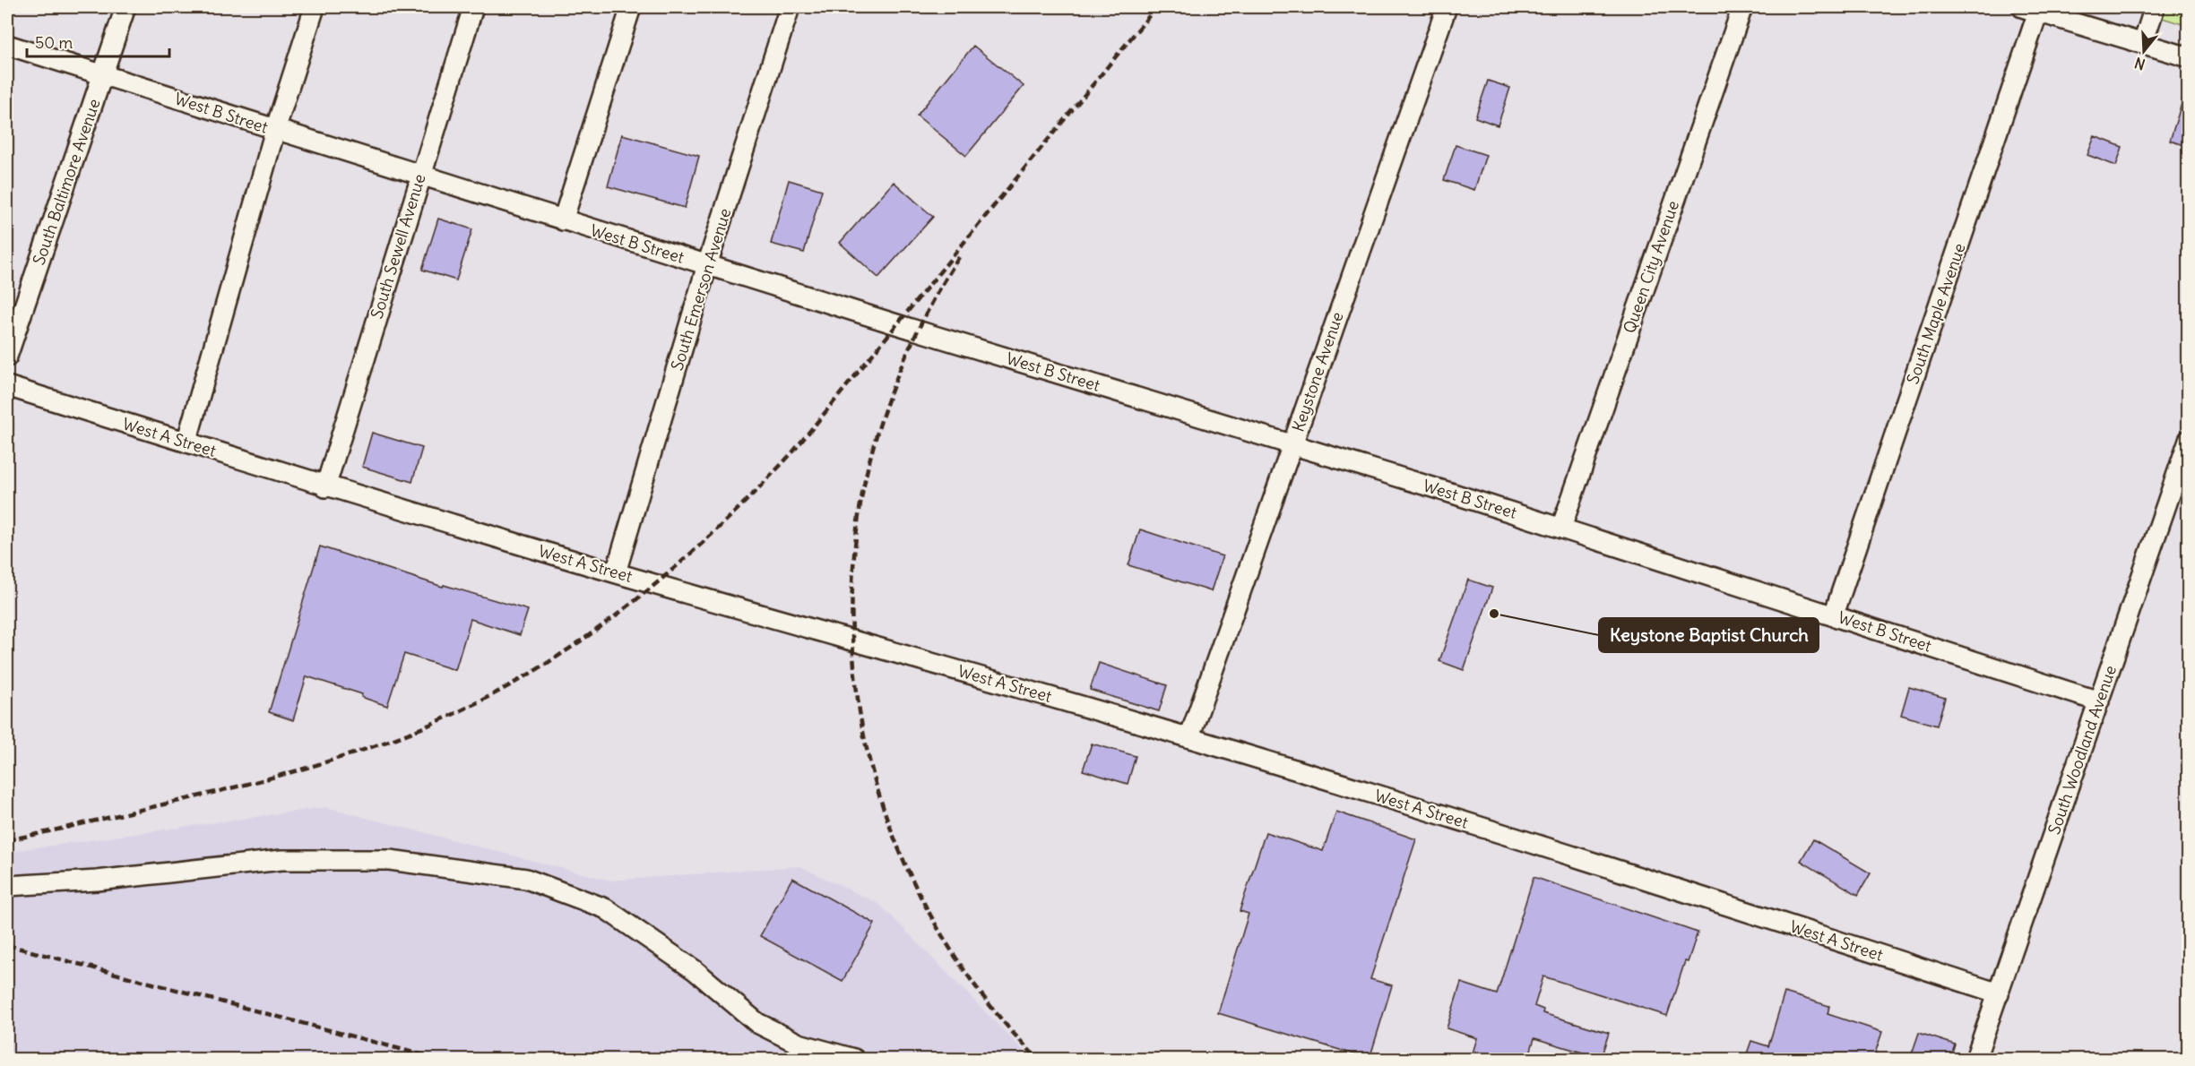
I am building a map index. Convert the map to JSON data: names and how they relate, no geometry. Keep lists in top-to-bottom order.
{
  "streets": {
    "street": [
      "West B Street",
      "South Baltimore Avenue",
      "South Sewell Avenue",
      "Queen City Avenue",
      "South Emerson Avenue",
      "South Maple Avenue",
      "Keystone Avenue",
      "West A Street",
      "South Woodland Avenue"
    ]
  },
  "crossings": [
    ["West B Street", "South Baltimore Avenue"],
    ["West B Street", "South Sewell Avenue"],
    ["West B Street", "Queen City Avenue"],
    ["West B Street", "South Emerson Avenue"],
    ["West B Street", "South Maple Avenue"],
    ["West B Street", "Keystone Avenue"],
    ["West B Street", "South Woodland Avenue"],
    ["South Sewell Avenue", "West A Street"],
    ["South Emerson Avenue", "West A Street"],
    ["Keystone Avenue", "West A Street"],
    ["West A Street", "South Woodland Avenue"]
  ],
  "places": ["Keystone Baptist Church"],
  "scale_bar": "50 m",
  "north": "bottom"
}
